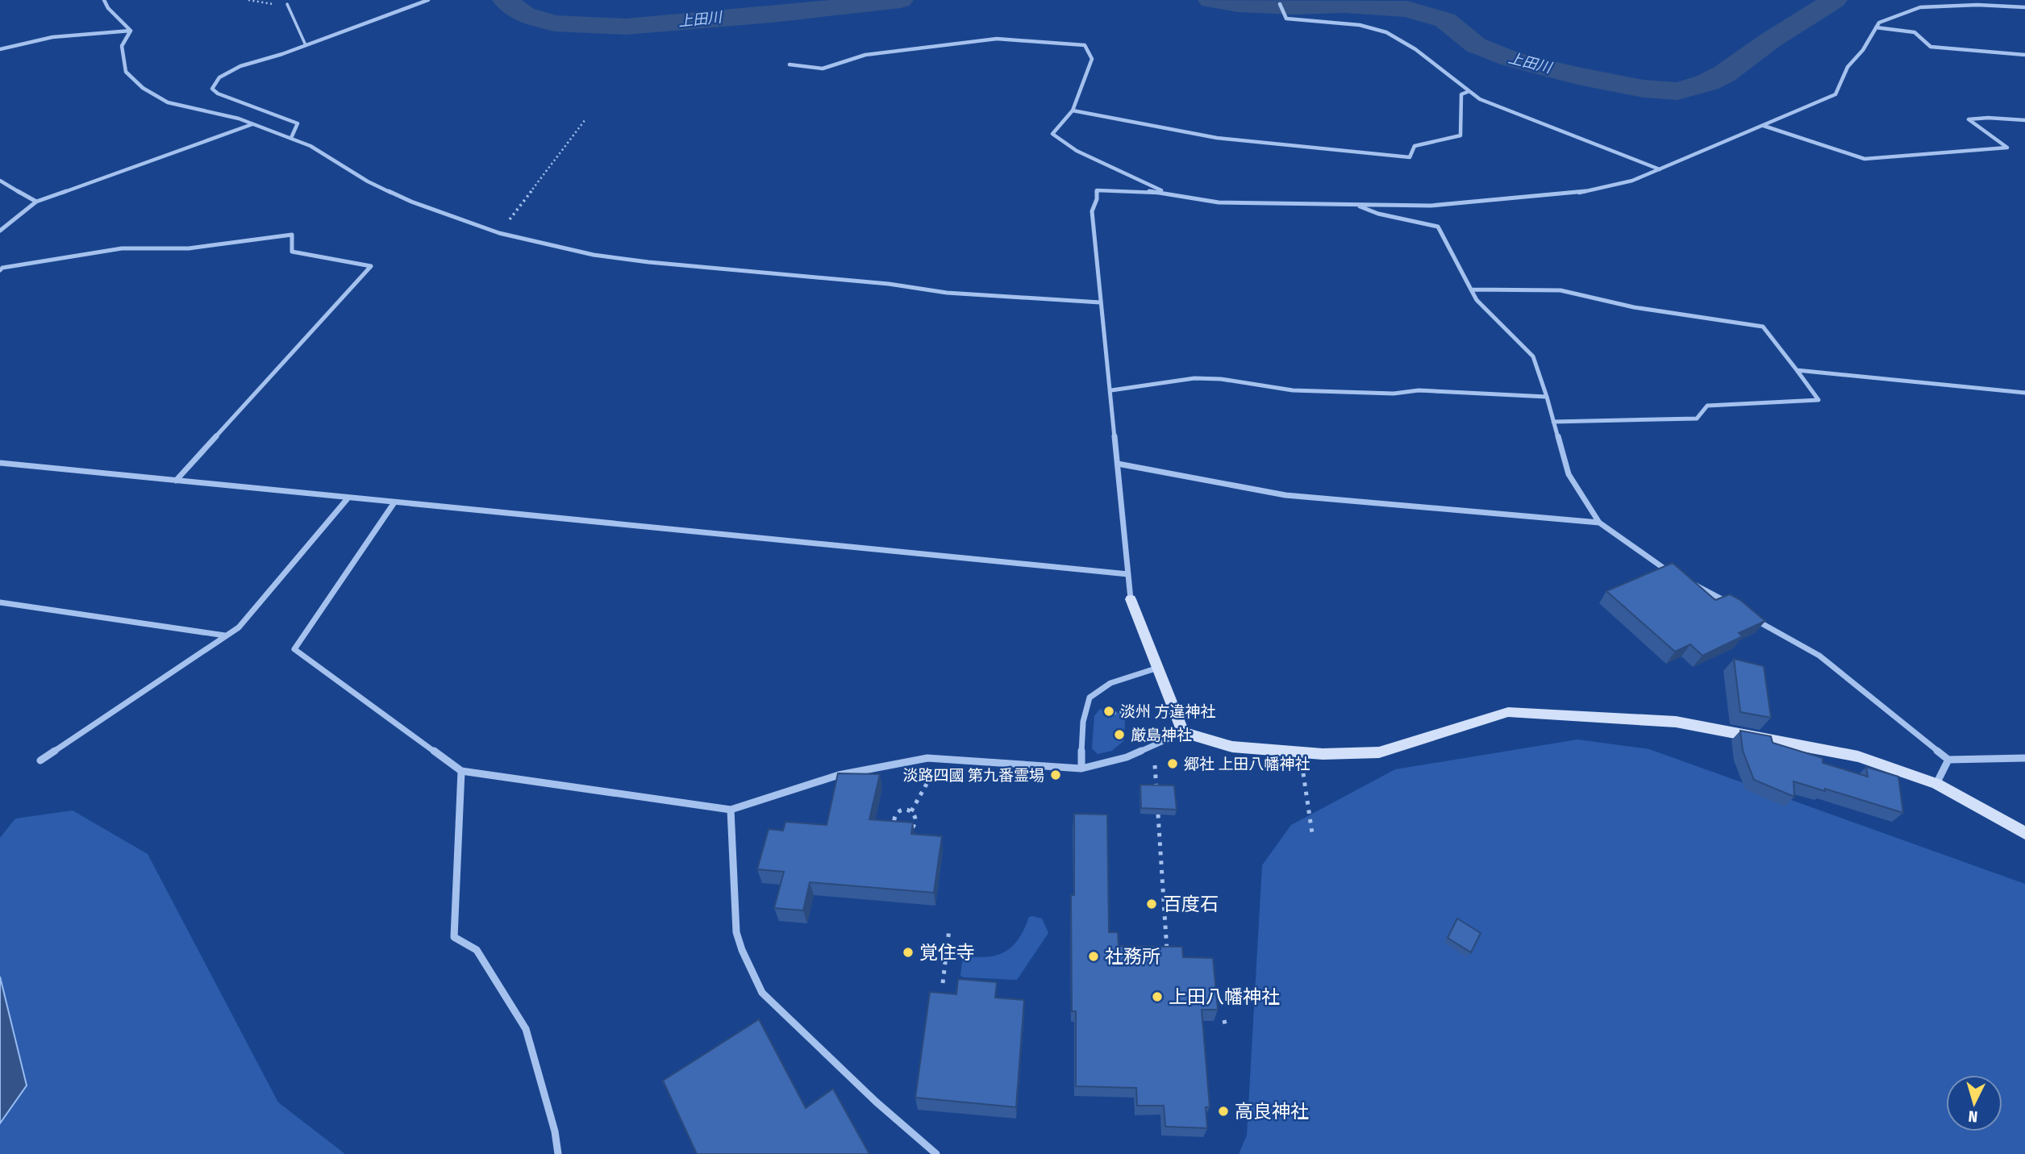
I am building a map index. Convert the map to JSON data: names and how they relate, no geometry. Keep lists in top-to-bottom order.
{
  "water": ["上田川"],
  "places": [
    "淡州 方違神社",
    "厳島神社",
    "郷社 上田八幡神社",
    "淡路四國 第九番霊場",
    "百度石",
    "覚住寺",
    "社務所",
    "上田八幡神社",
    "高良神社"
  ],
  "north": "bottom"
}
